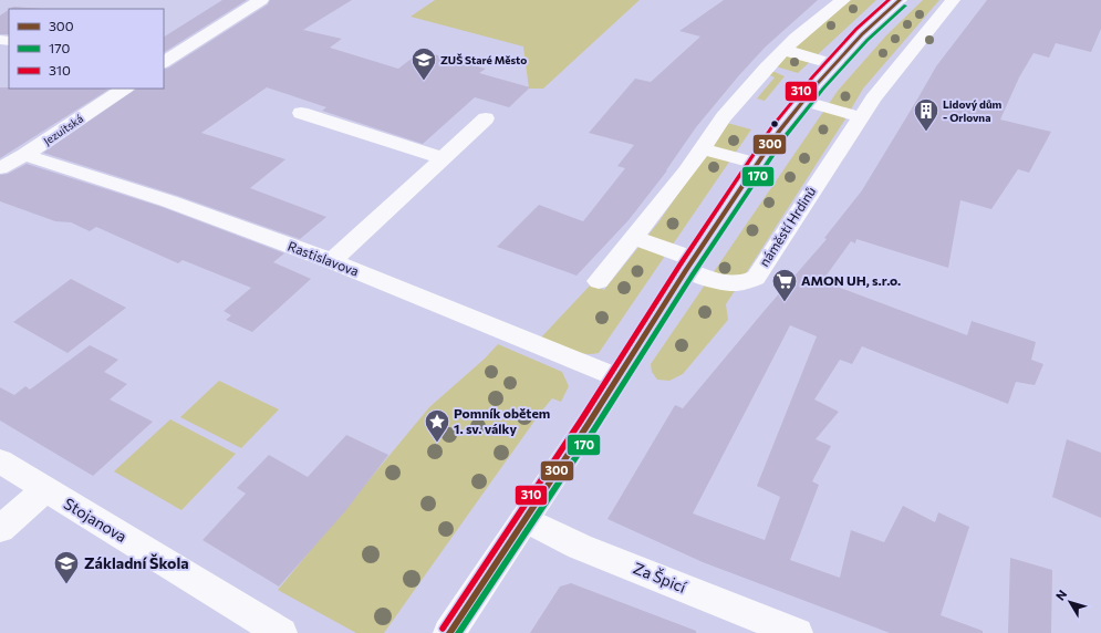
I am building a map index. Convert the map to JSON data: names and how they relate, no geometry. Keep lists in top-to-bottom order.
{
  "streets": {
    "street": [
      "Jezuitská",
      "náměstí Hrdinů",
      "Rastislavova",
      "Stojanova",
      "Za Špicí"
    ]
  },
  "crossings": [
    ["Jezuitská", "Rastislavova"]
  ],
  "places": {
    "school or university": ["ZUŠ Staré Město", "Základní Škola"],
    "building": ["Lidový dům - Orlovna"],
    "supermarket": ["AMON UH, s.r.o."],
    "place": ["Pomník obětem 1. sv. války"]
  },
  "lines": ["transit line 300", "transit line 310", "transit line 170"],
  "legend": ["300", "170", "310"],
  "north": "top left"
}
